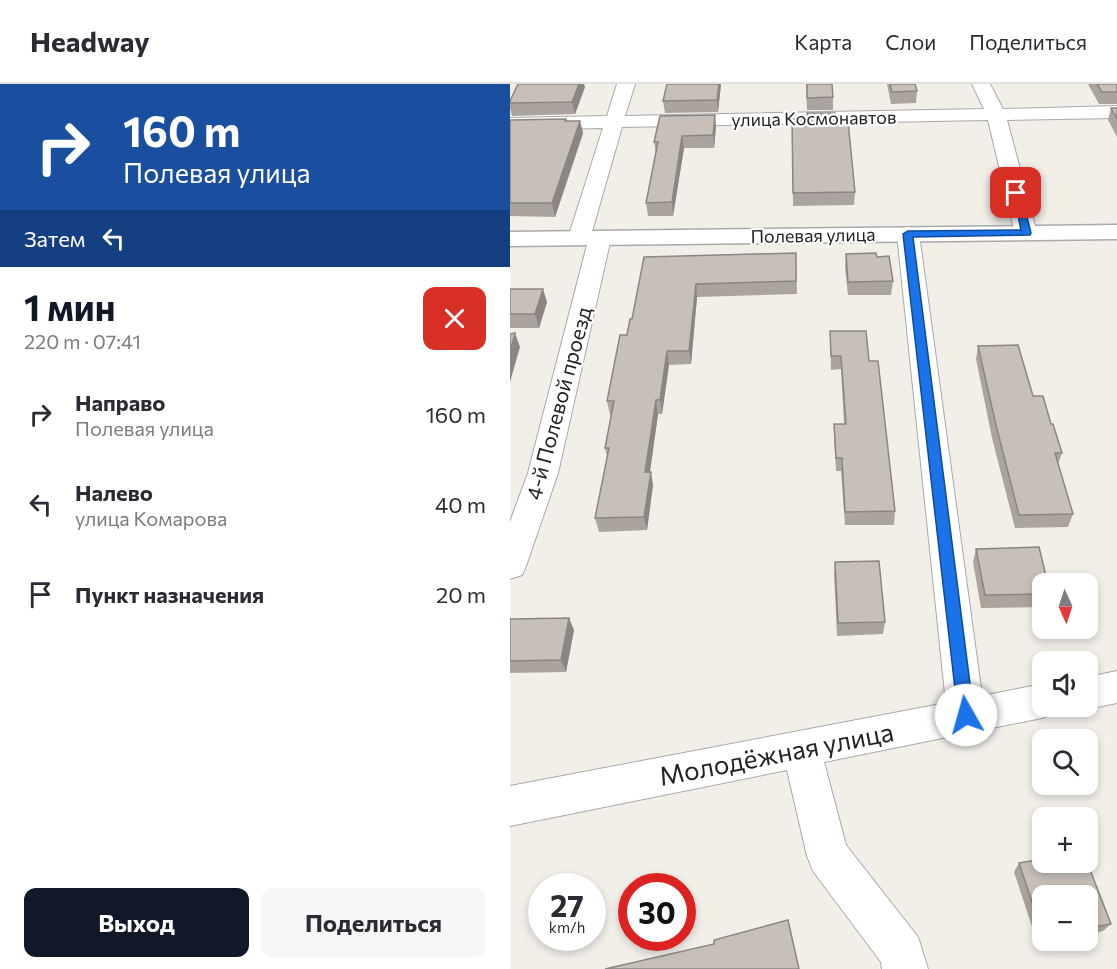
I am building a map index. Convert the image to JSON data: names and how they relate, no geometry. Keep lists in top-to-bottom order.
{
  "streets": {
    "street": [
      "улица Космонавтов",
      "Полевая улица",
      "4-й Полевой проезд",
      "Молодёжная улица"
    ]
  },
  "crossings": [
    ["улица Космонавтов", "4-й Полевой проезд"],
    ["Полевая улица", "4-й Полевой проезд"]
  ],
  "north": "bottom",
  "page": {
    "header": "Headway",
    "nav": ["Карта", "Слои", "Поделиться"],
    "turn": ["160 m", "Полевая улица"],
    "then": "Затем",
    "heading": ["1 мин", "220 m · 07:41"],
    "list": [
      {
        "name": "Направо",
        "note": "Полевая улица",
        "value": "160 m"
      },
      {
        "name": "Налево",
        "note": "улица Комарова",
        "value": "40 m"
      },
      {
        "name": "Пункт назначения",
        "value": "20 m"
      }
    ],
    "map_buttons": ["+", "−"],
    "speed": "27 km/h",
    "limit": "30",
    "buttons": ["Выход", "Поделиться"]
  }
}
